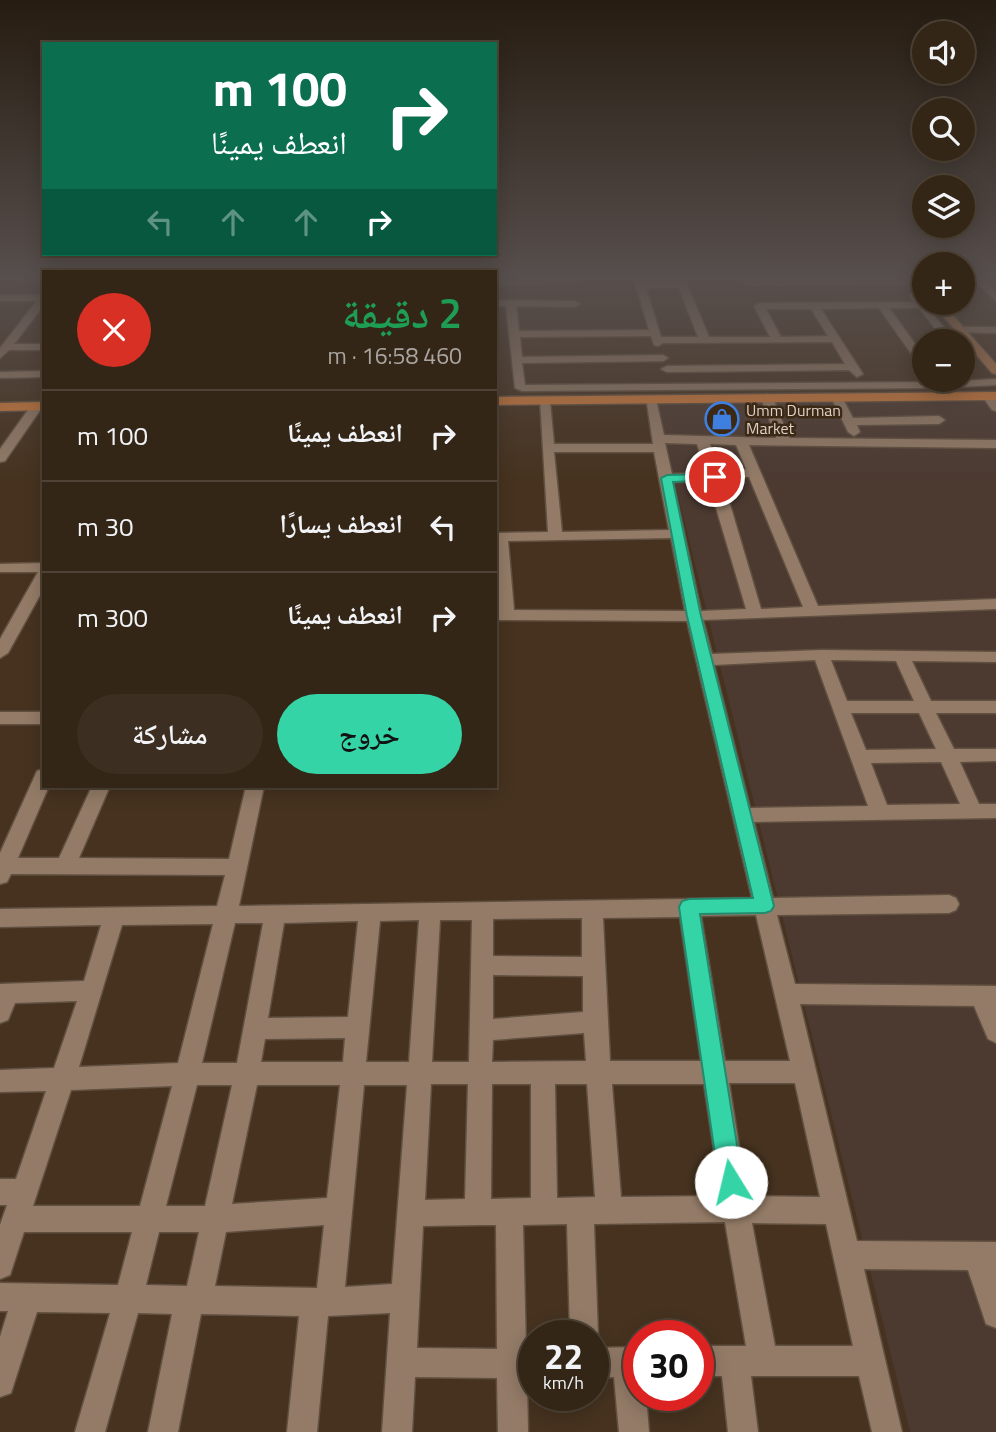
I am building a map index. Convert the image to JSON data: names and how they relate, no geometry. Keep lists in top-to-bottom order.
{
  "places": {
    "shop": ["Umm Durman Market"]
  },
  "page": {
    "map_buttons": ["+", "−"],
    "turn": ["100 m", "انعطف يمينًا"],
    "heading": ["2 دقيقة", "460 m · 16:58"],
    "list": [
      {
        "name": "انعطف يمينًا",
        "value": "100 m"
      },
      {
        "name": "انعطف يسارًا",
        "value": "30 m"
      },
      {
        "name": "انعطف يمينًا",
        "value": "300 m"
      }
    ],
    "buttons": ["خروج", "مشاركة"],
    "speed": "22 km/h",
    "limit": "30"
  }
}
